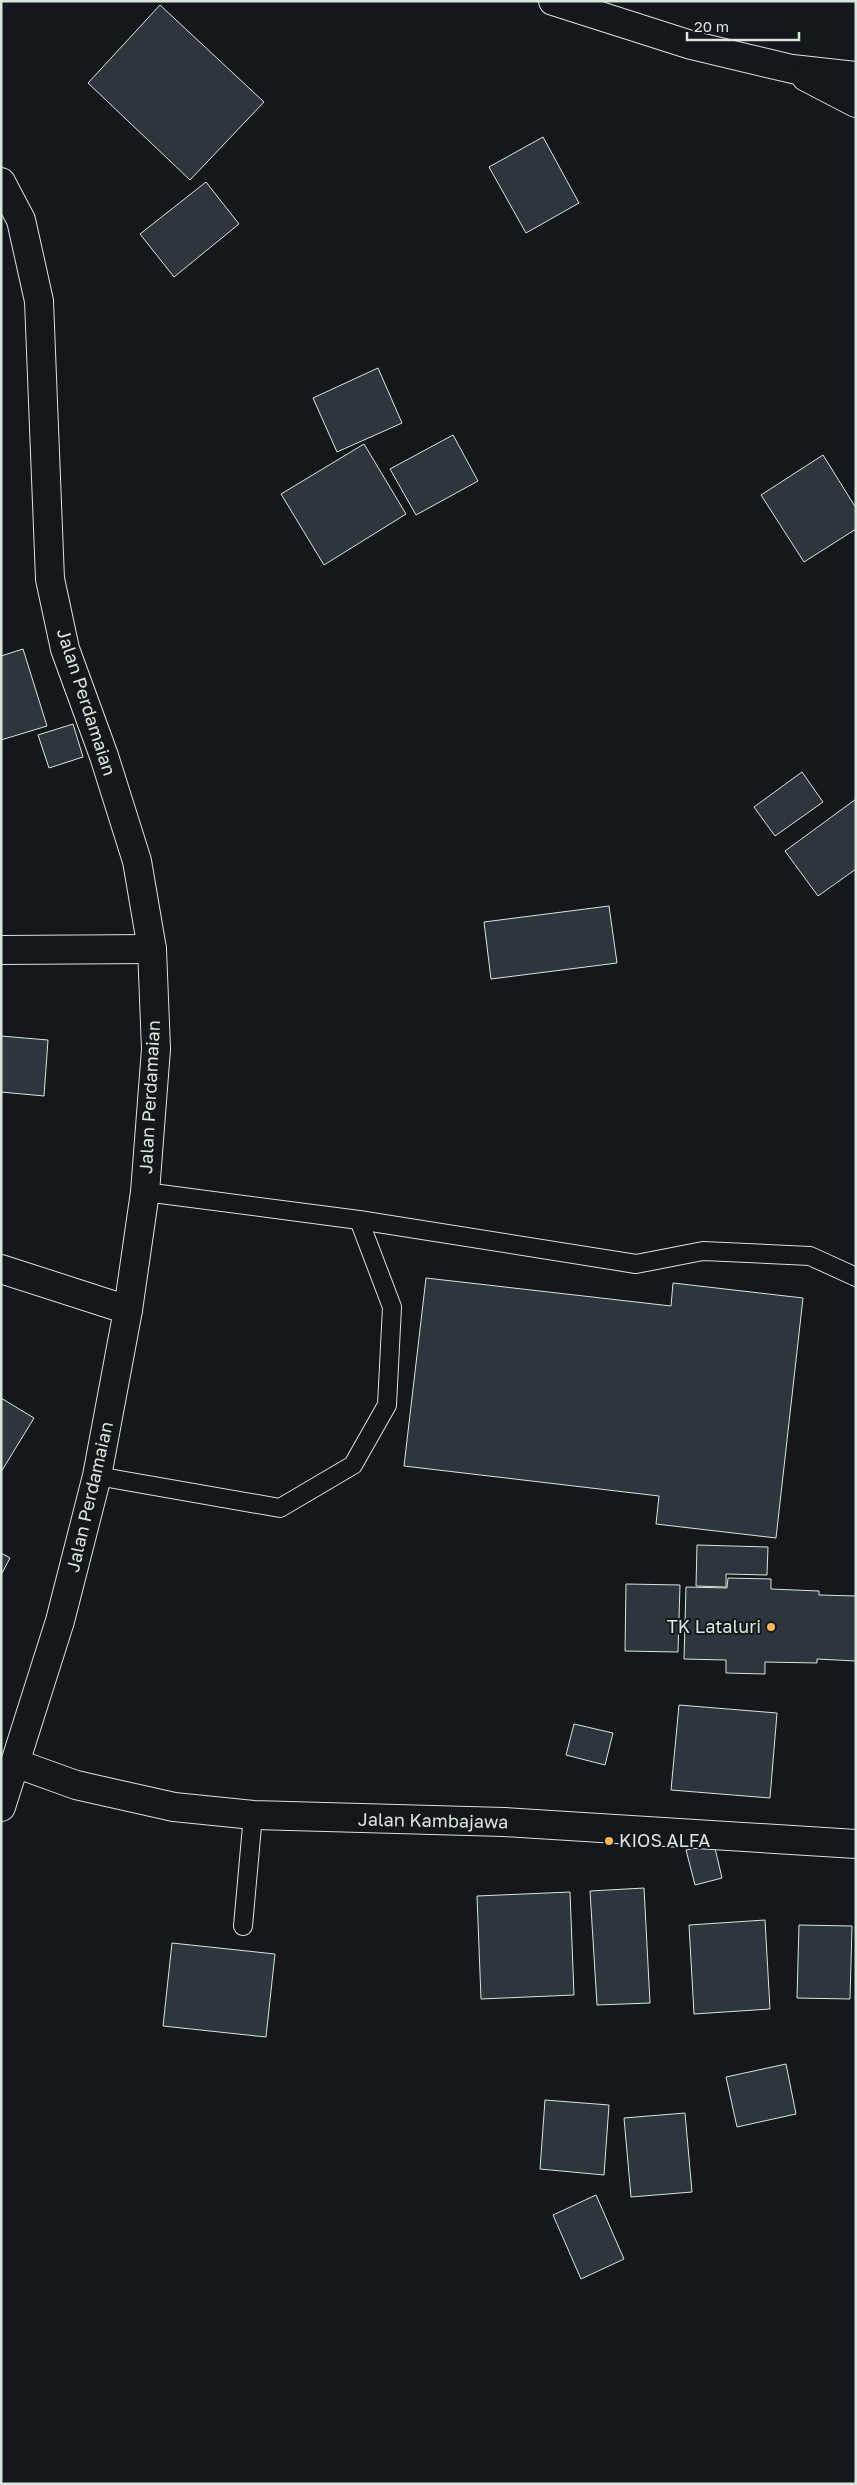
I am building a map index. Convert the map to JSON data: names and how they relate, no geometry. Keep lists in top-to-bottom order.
{
  "streets": {
    "street": ["Jalan Perdamaian", "Jalan Kambajawa"]
  },
  "crossings": [
    ["Jalan Perdamaian", "Jalan Kambajawa"]
  ],
  "places": ["TK Lataluri", "KIOS ALFA"],
  "scale_bar": "20 m"
}
